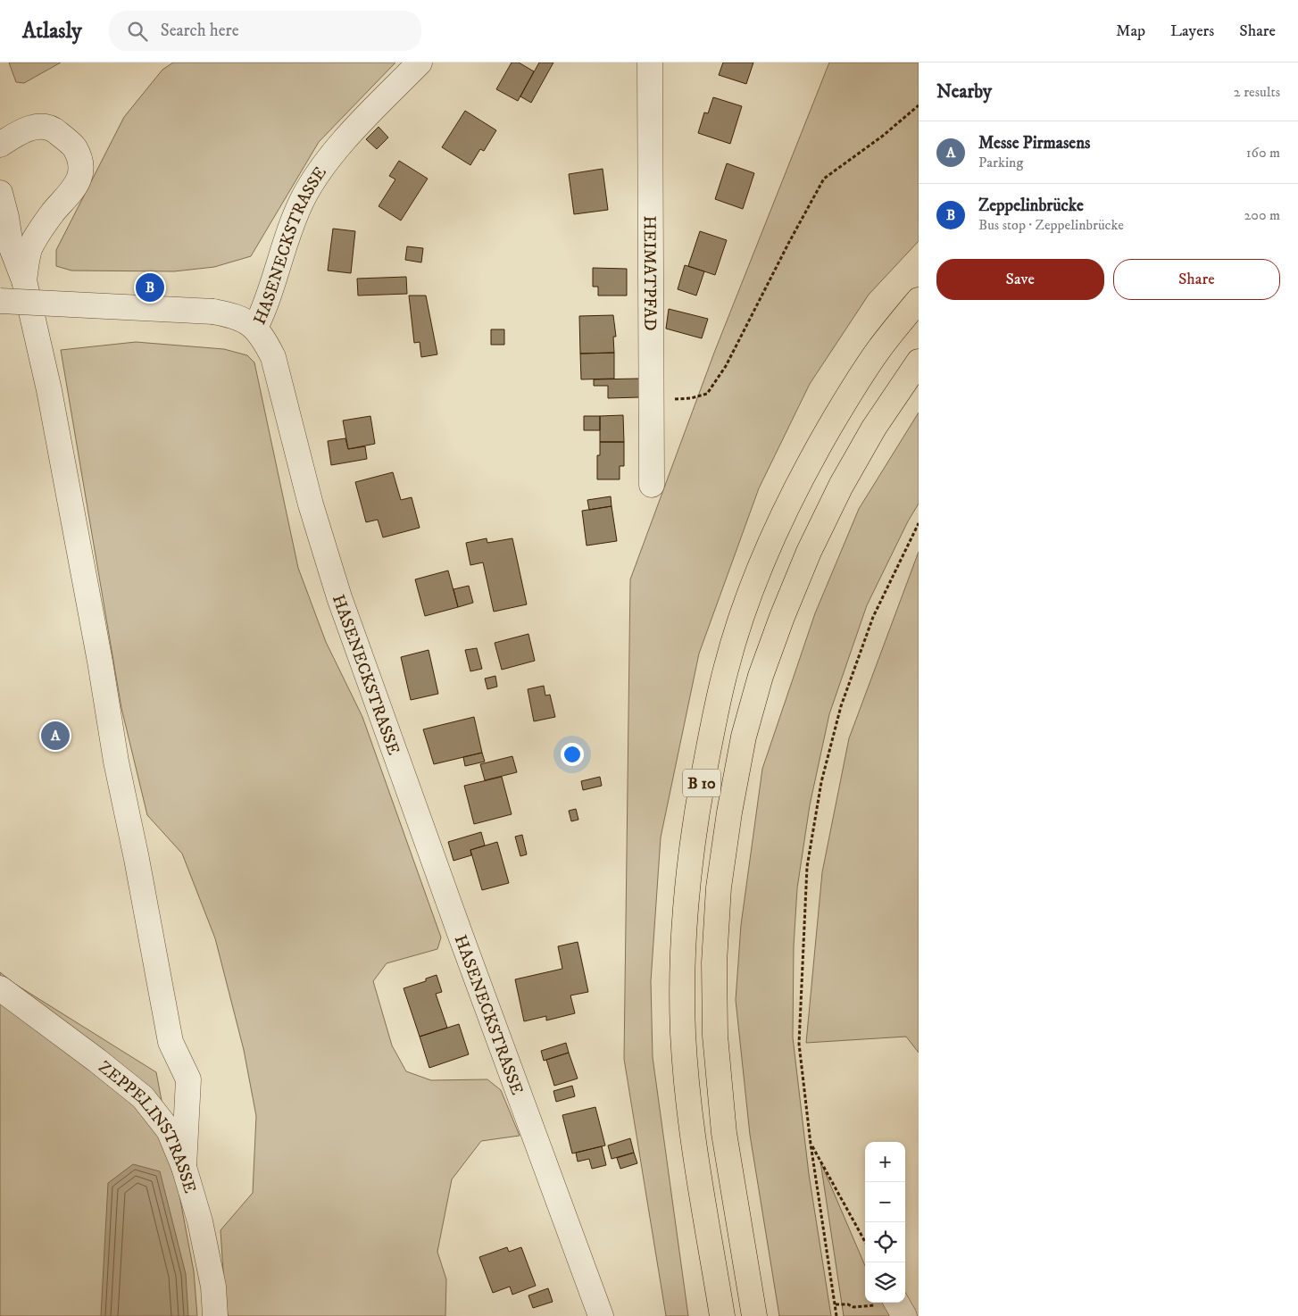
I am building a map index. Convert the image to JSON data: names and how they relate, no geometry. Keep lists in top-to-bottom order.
{
  "streets": {
    "highway": ["B 10"],
    "street": ["HASENECKSTRASSE", "HEIMATPFAD", "ZEPPELINSTRASSE"]
  },
  "page": {
    "header": "Atlasly",
    "search": "Search here",
    "nav": ["Map", "Layers", "Share"],
    "heading": ["Nearby", "2 results"],
    "list": [
      {
        "mark": "A",
        "name": "Messe Pirmasens",
        "note": "Parking",
        "value": "160 m"
      },
      {
        "mark": "B",
        "name": "Zeppelinbrücke",
        "note": "Bus stop · Zeppelinbrücke",
        "value": "200 m"
      }
    ],
    "buttons": ["Save", "Share"],
    "pins": ["B", "A"],
    "map_buttons": ["+", "−"]
  }
}
